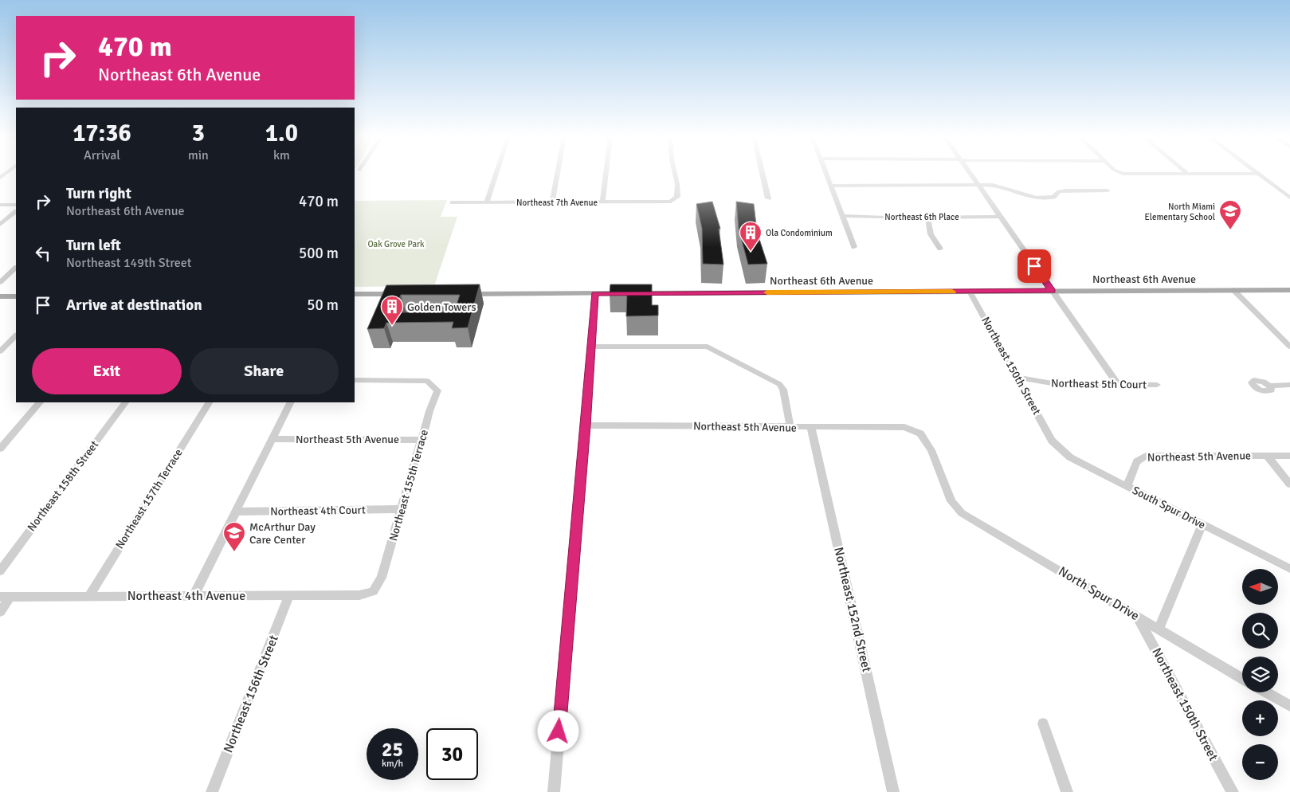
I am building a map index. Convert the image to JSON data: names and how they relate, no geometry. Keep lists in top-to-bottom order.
{
  "streets": {
    "main road": ["Northeast 6th Avenue"],
    "street": [
      "Northeast 7th Avenue",
      "Northeast 6th Place",
      "Northeast 150th Street",
      "Northeast 5th Court",
      "Northeast 5th Avenue",
      "Northeast 155th Terrace",
      "Northeast 158th Street",
      "Northeast 157th Terrace",
      "South Spur Drive",
      "Northeast 4th Court",
      "North Spur Drive",
      "Northeast 4th Avenue",
      "Northeast 152nd Street",
      "Northeast 156th Street"
    ]
  },
  "crossings": [
    ["Northeast 6th Avenue", "Northeast 150th Street"],
    ["Northeast 150th Street", "Northeast 5th Court"],
    ["Northeast 150th Street", "South Spur Drive"],
    ["Northeast 150th Street", "North Spur Drive"],
    ["Northeast 5th Avenue", "Northeast 155th Terrace"],
    ["Northeast 5th Avenue", "South Spur Drive"],
    ["Northeast 5th Avenue", "North Spur Drive"],
    ["Northeast 5th Avenue", "Northeast 152nd Street"],
    ["Northeast 155th Terrace", "Northeast 4th Court"],
    ["Northeast 155th Terrace", "Northeast 4th Avenue"],
    ["Northeast 157th Terrace", "Northeast 4th Avenue"],
    ["Northeast 4th Avenue", "Northeast 156th Street"]
  ],
  "parks": ["Oak Grove Park"],
  "places": {
    "school or university": ["North Miami Elementary School", "McArthur Day Care Center"],
    "building": ["Ola Condominium", "Golden Towers"]
  },
  "north": "left",
  "page": {
    "turn": ["470 m", "Northeast 6th Avenue"],
    "eta": [
      "17:36",
      "Arrival",
      "3",
      "min",
      "1.0",
      "km"
    ],
    "list": [
      {
        "name": "Turn right",
        "note": "Northeast 6th Avenue",
        "value": "470 m"
      },
      {
        "name": "Turn left",
        "note": "Northeast 149th Street",
        "value": "500 m"
      },
      {
        "name": "Arrive at destination",
        "value": "50 m"
      }
    ],
    "buttons": ["Exit", "Share"],
    "map_buttons": ["+", "−"],
    "speed": "25 km/h",
    "limit": "30"
  }
}
